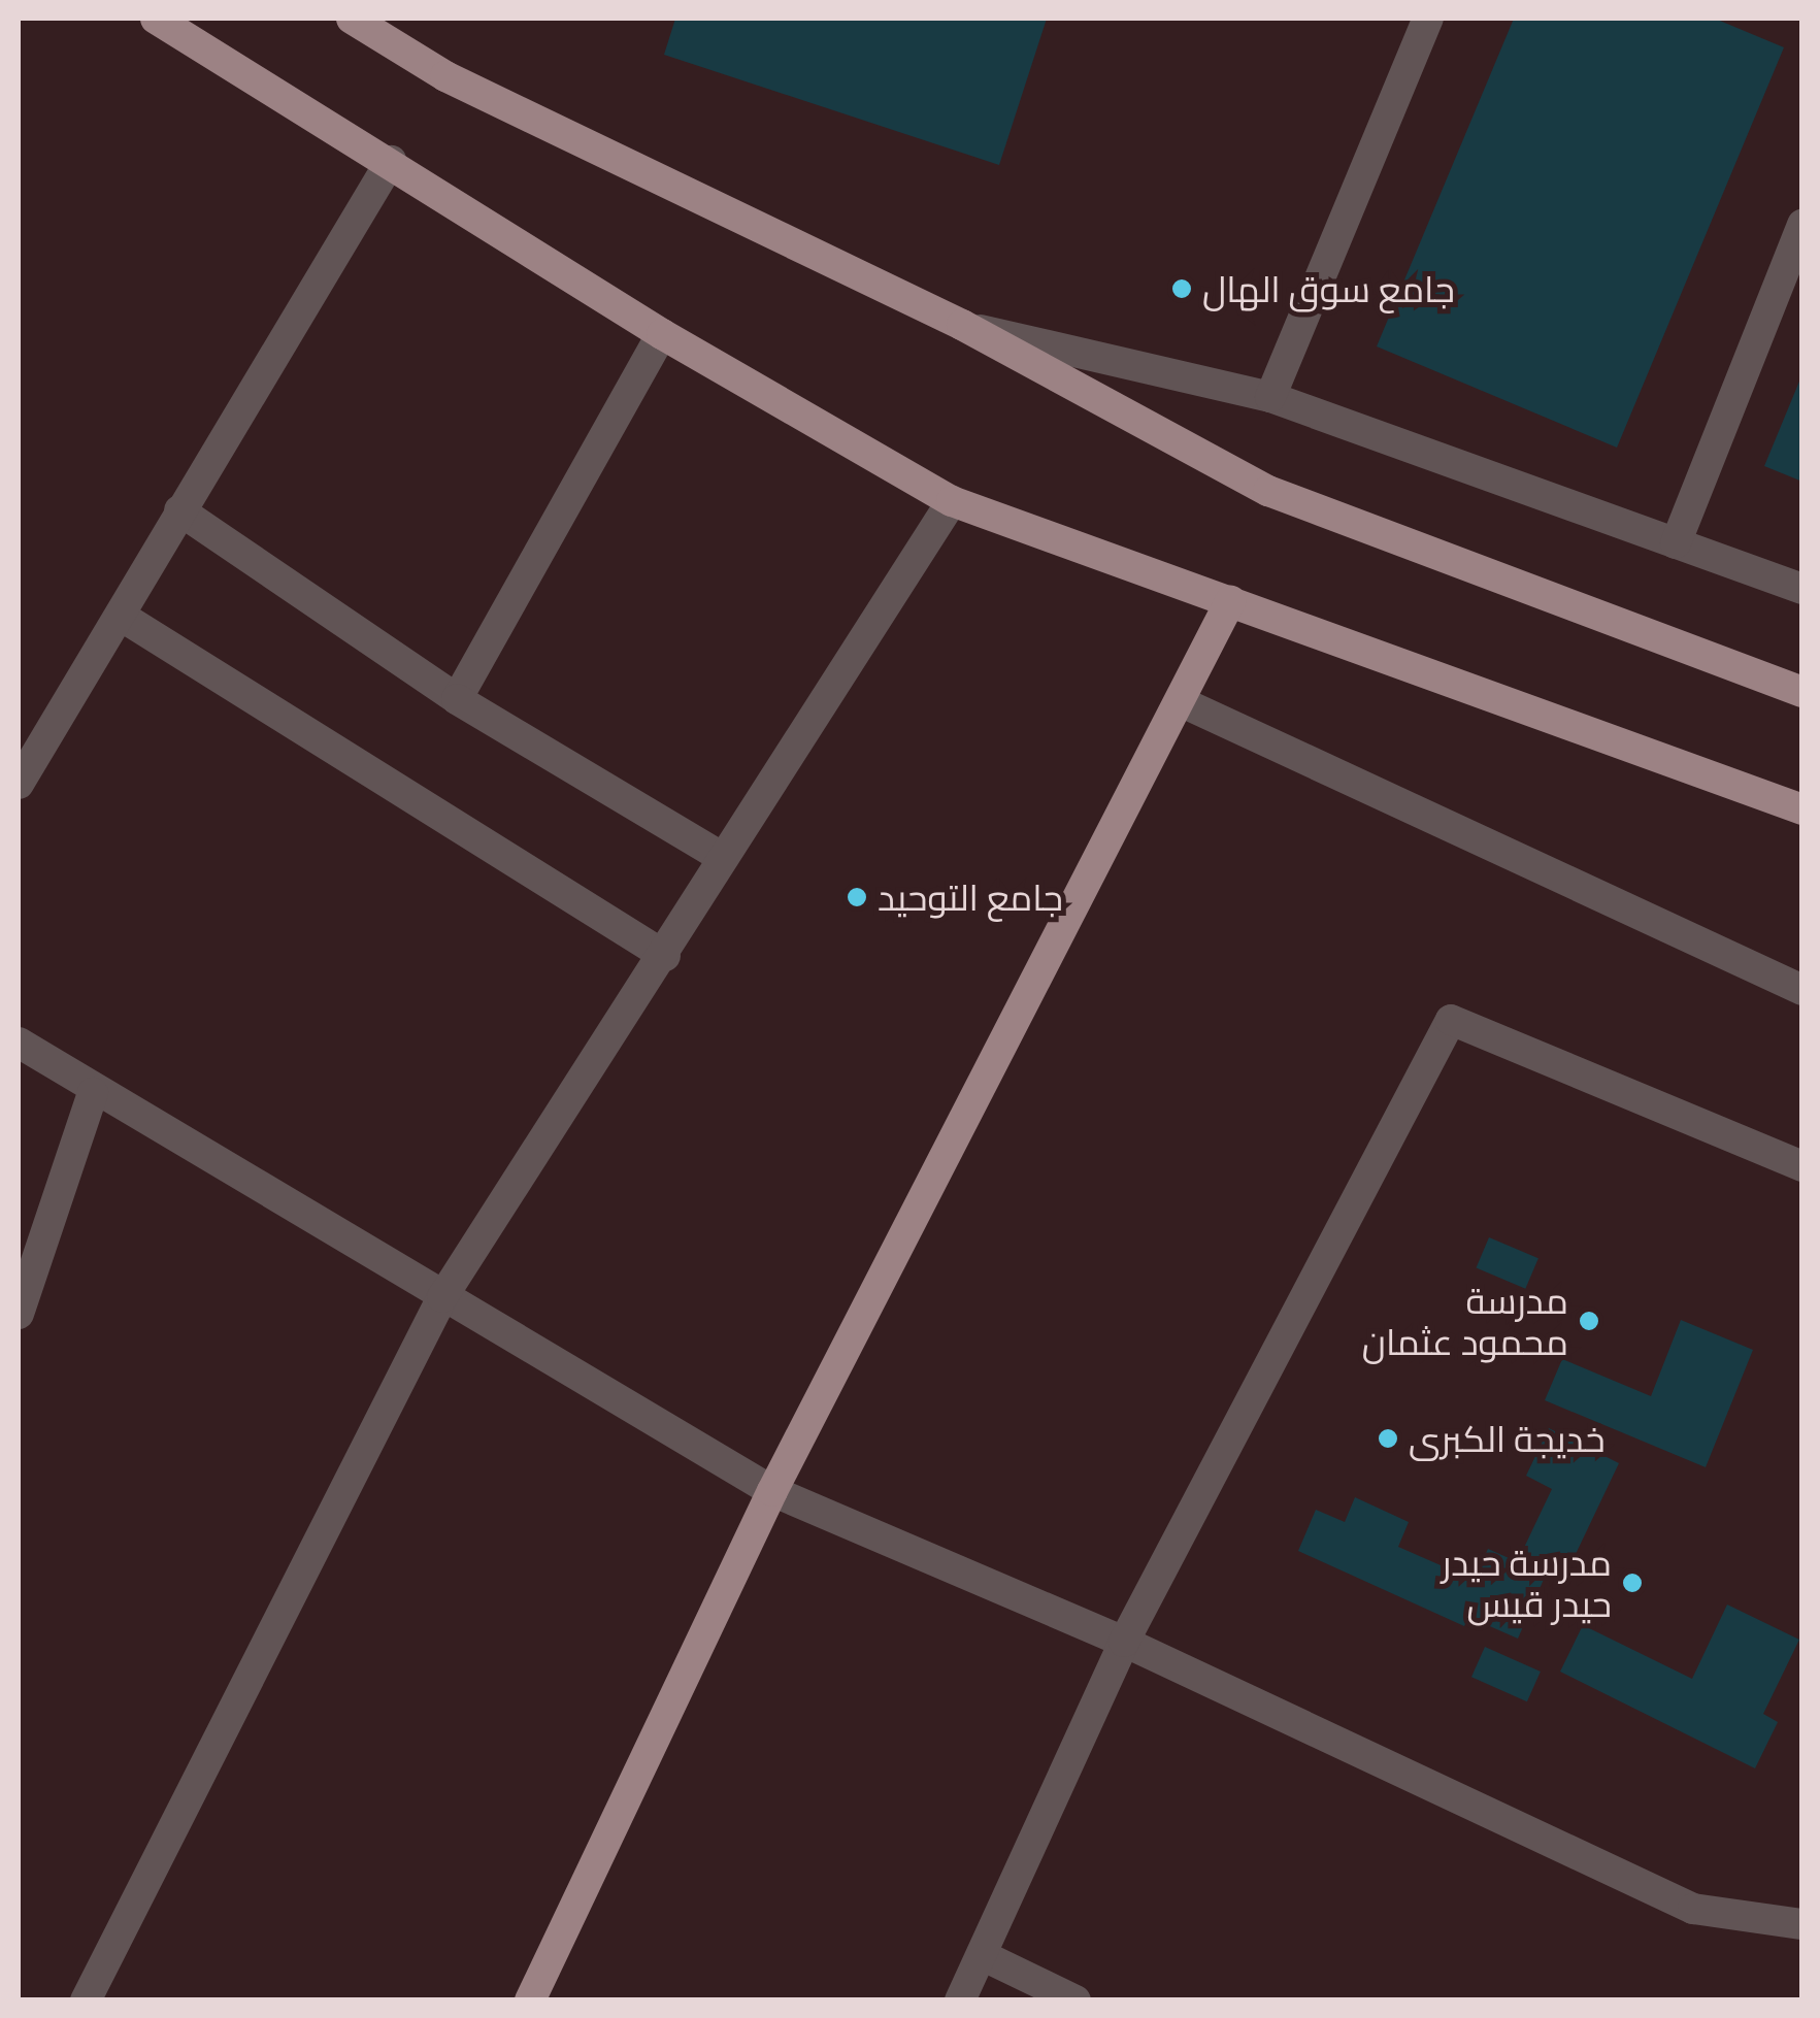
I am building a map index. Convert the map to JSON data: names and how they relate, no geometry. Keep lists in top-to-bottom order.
{
  "places": [
    "جامع سوق الهال",
    "جامع التوحيد",
    "مدرسة محمود عثمان",
    "خديجة الكبرى",
    "مدرسة حيدر حيدر قيس"
  ]
}
